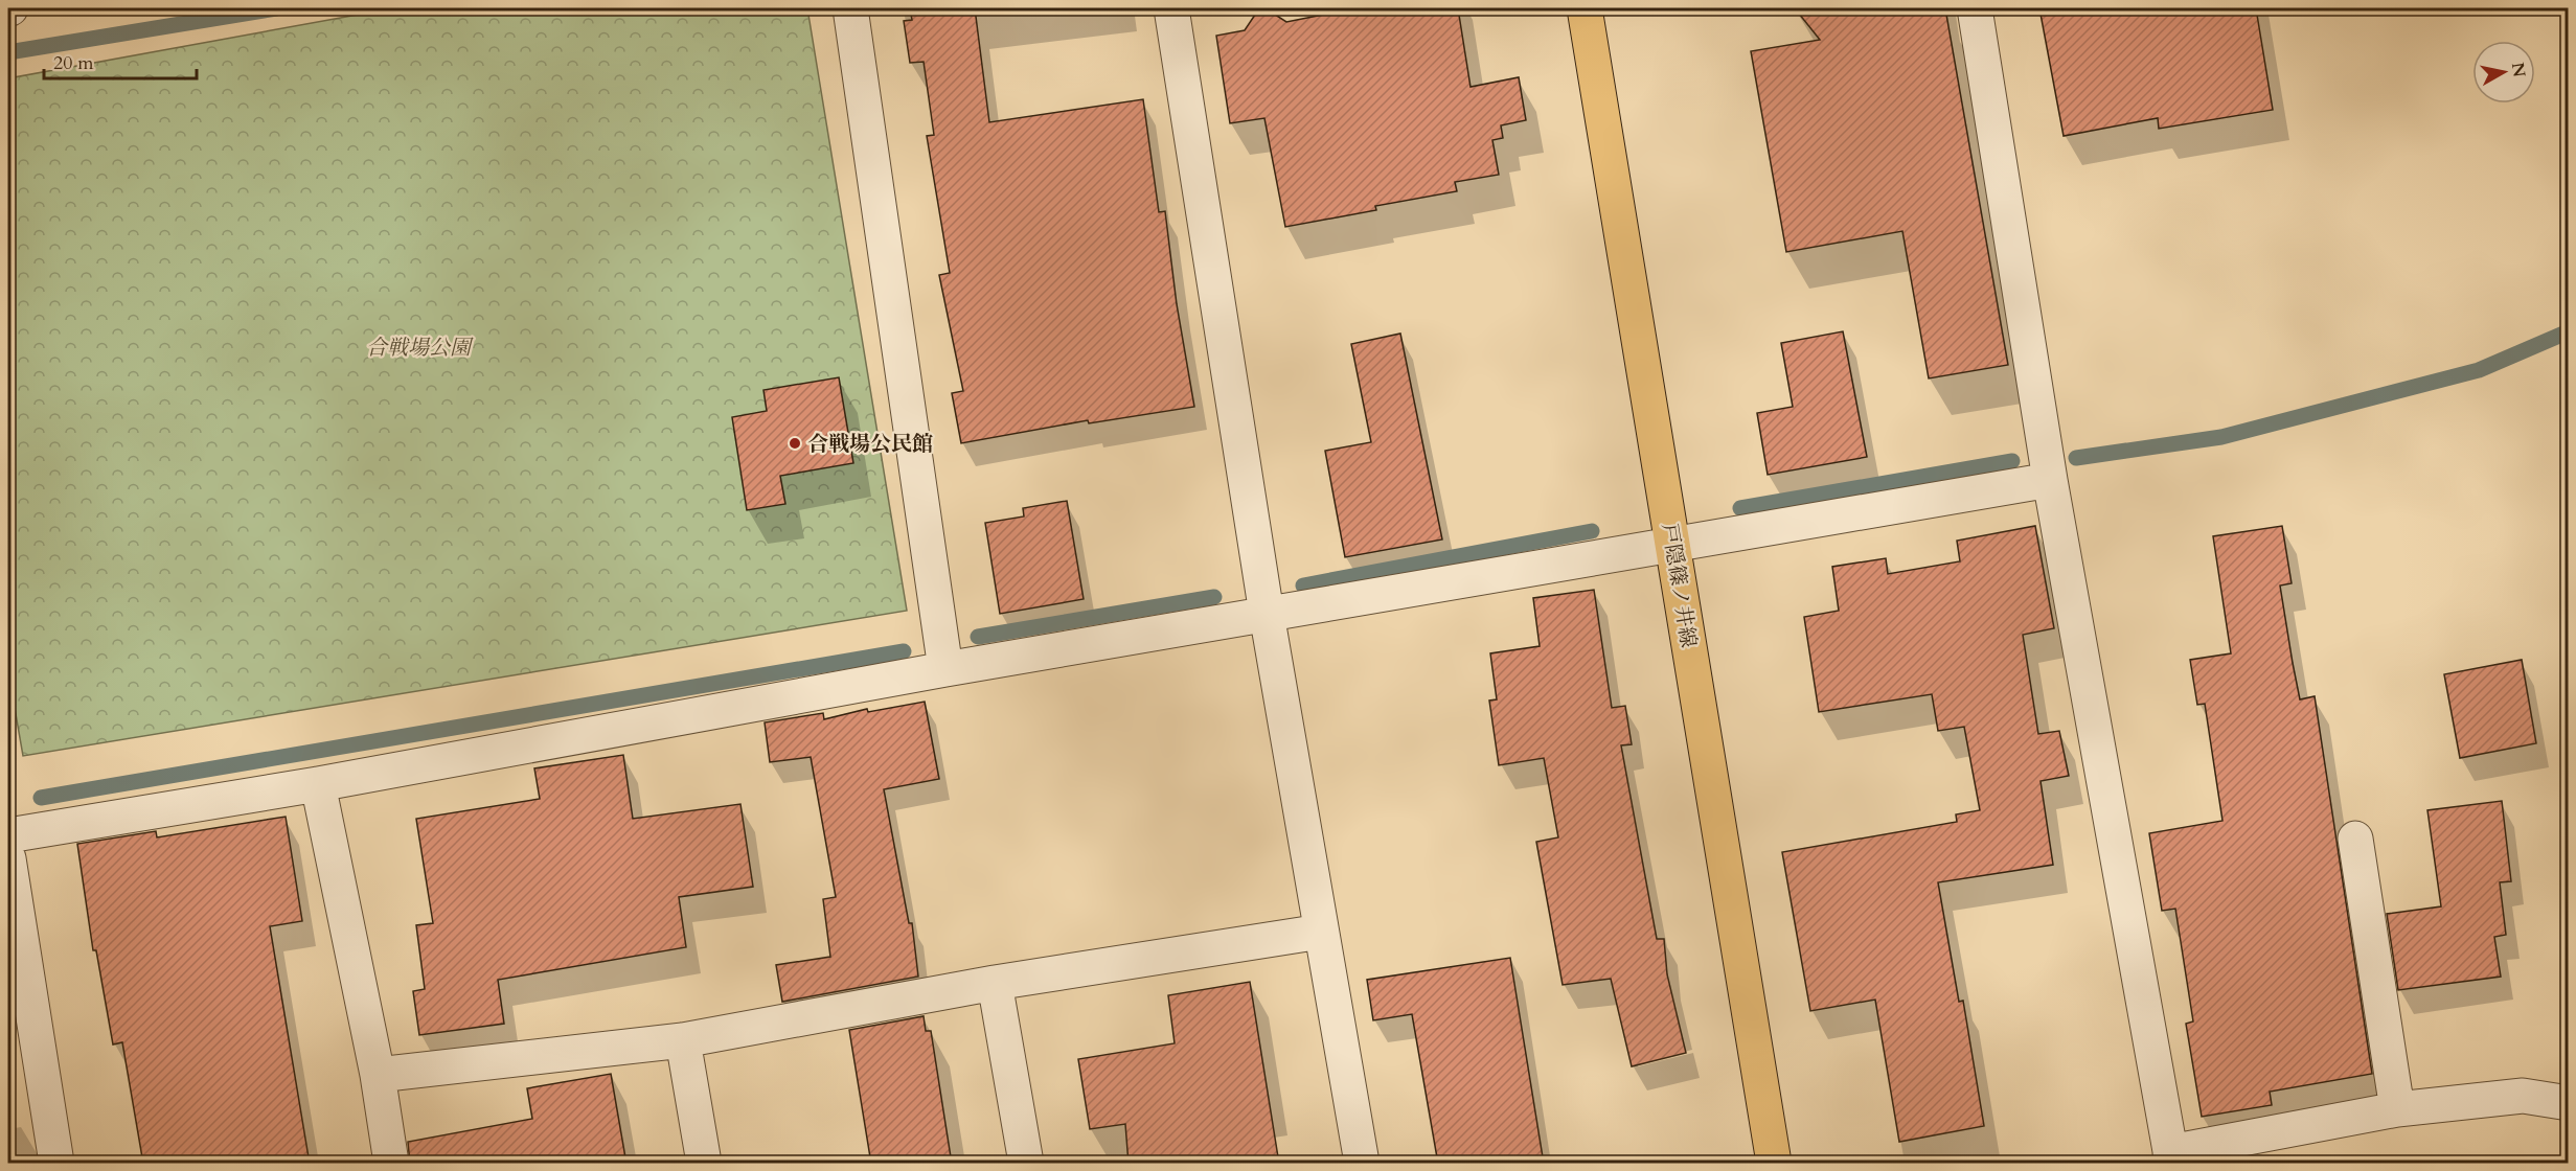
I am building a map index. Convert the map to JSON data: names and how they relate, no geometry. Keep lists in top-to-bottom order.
{
  "streets": {
    "main road": ["戸隠篠ノ井線"]
  },
  "parks": ["合戦場公園"],
  "places": ["合戦場公民館"],
  "scale_bar": "20 m",
  "north": "right"
}
